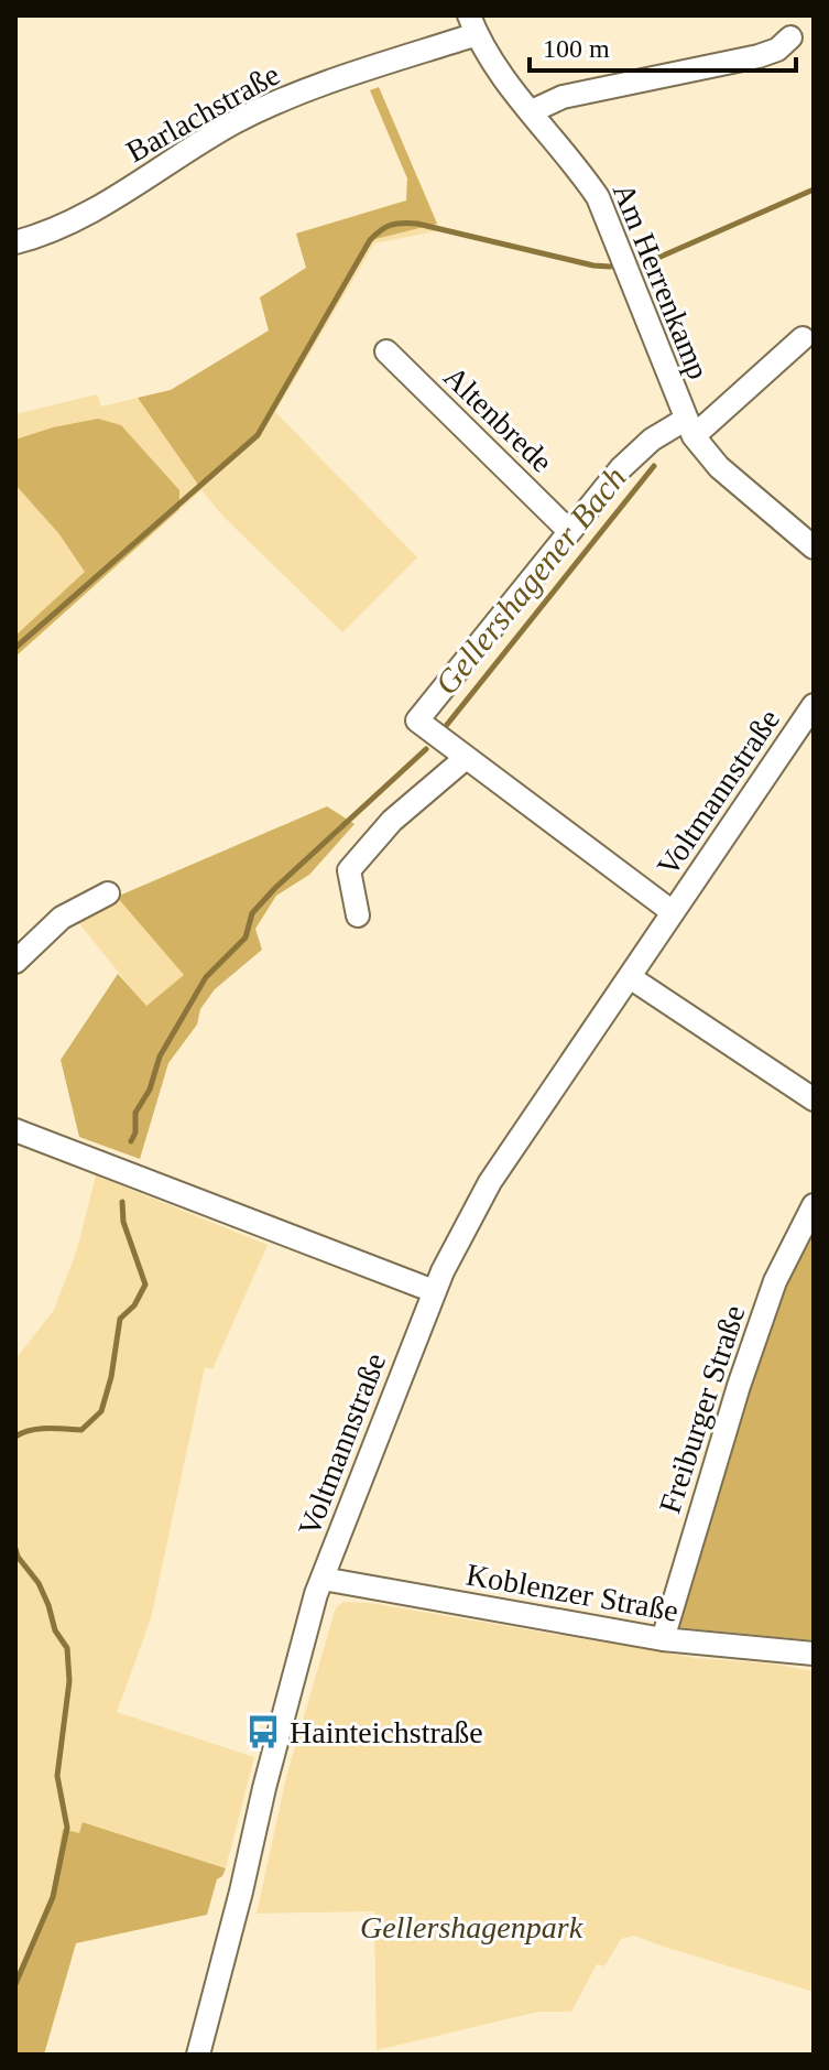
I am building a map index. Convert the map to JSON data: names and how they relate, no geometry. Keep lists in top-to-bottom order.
{
  "streets": {
    "street": [
      "Barlachstraße",
      "Am Herrenkamp",
      "Altenbrede",
      "Voltmannstraße",
      "Freiburger Straße",
      "Koblenzer Straße"
    ]
  },
  "crossings": [
    ["Barlachstraße", "Am Herrenkamp"],
    ["Voltmannstraße", "Koblenzer Straße"],
    ["Freiburger Straße", "Koblenzer Straße"]
  ],
  "water": ["Gellershagener Bach"],
  "parks": ["Gellershagenpark"],
  "places": {
    "bus stop": ["Hainteichstraße"]
  },
  "scale_bar": "100 m"
}
